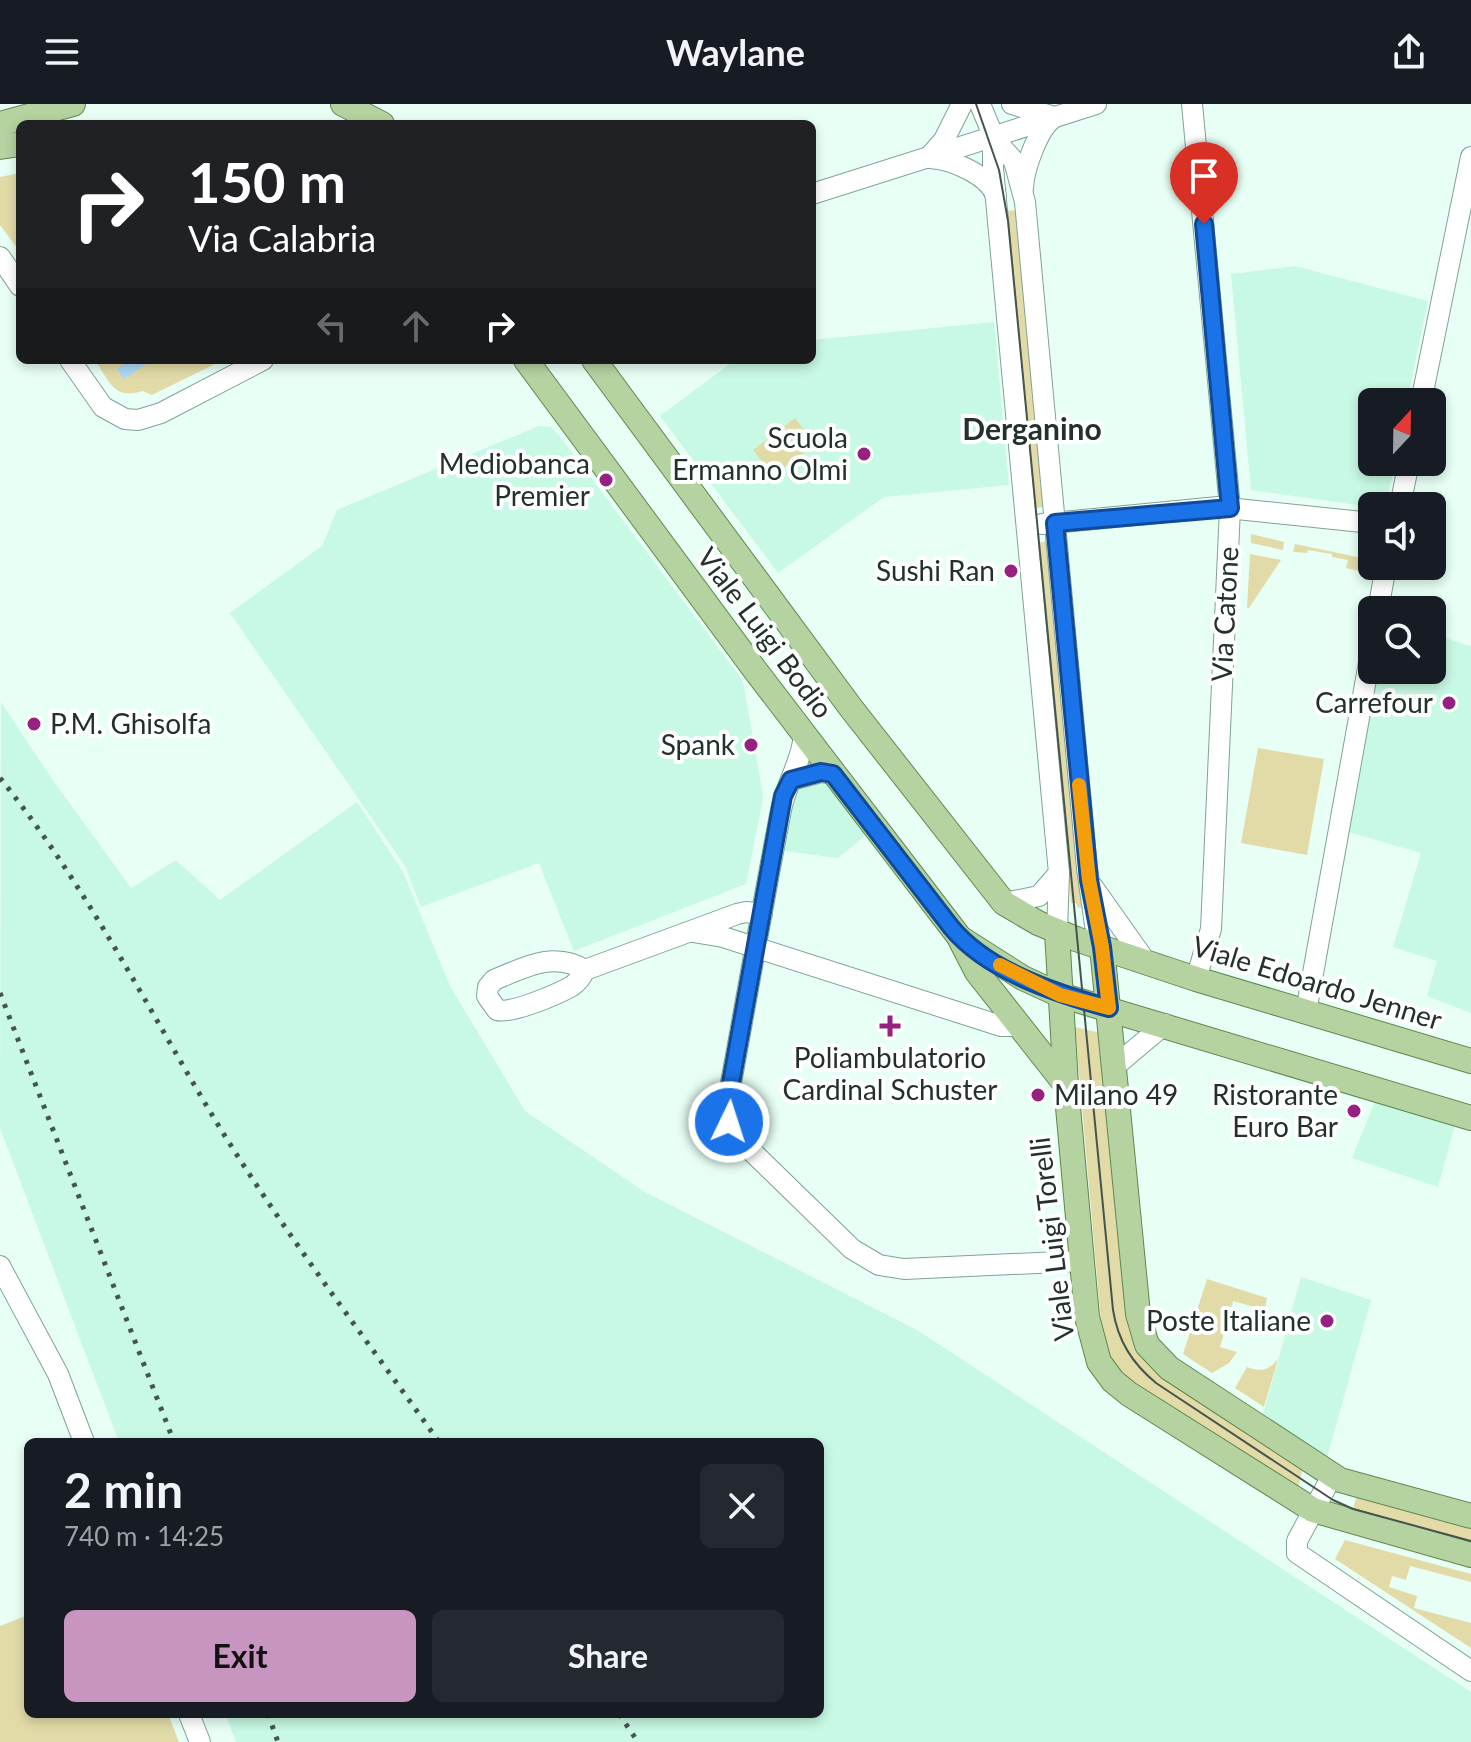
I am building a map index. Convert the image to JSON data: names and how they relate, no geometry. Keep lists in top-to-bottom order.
{
  "streets": {
    "main road": ["Viale Luigi Bodio", "Viale Edoardo Jenner", "Viale Luigi Torelli"],
    "street": ["Via Catone"]
  },
  "crossings": [
    ["Via Catone", "Viale Edoardo Jenner"],
    ["Viale Luigi Bodio", "Viale Edoardo Jenner"],
    ["Viale Edoardo Jenner", "Viale Luigi Torelli"]
  ],
  "districts": ["Derganino"],
  "places": {
    "other": [
      "Scuola Ermanno Olmi",
      "Mediobanca Premier",
      "Sushi Ran",
      "Carrefour",
      "P.M. Ghisolfa",
      "Spank",
      "Milano 49",
      "Ristorante Euro Bar",
      "Poste Italiane"
    ],
    "health": ["Poliambulatorio Cardinal Schuster"]
  },
  "north": "top",
  "page": {
    "header": "Waylane",
    "turn": ["150 m", "Via Calabria"],
    "heading": ["2 min", "740 m · 14:25"],
    "buttons": ["Exit", "Share"]
  }
}
